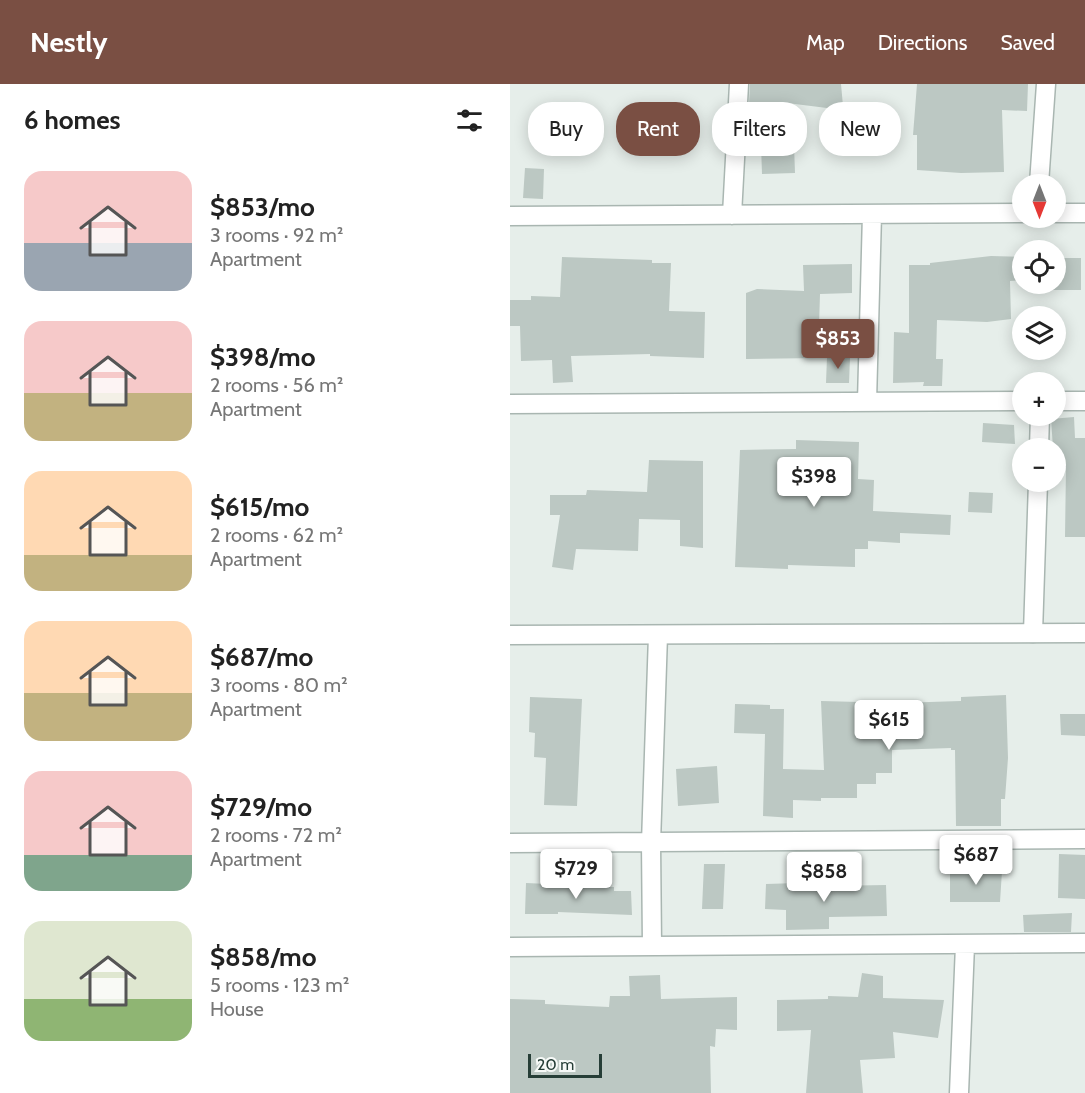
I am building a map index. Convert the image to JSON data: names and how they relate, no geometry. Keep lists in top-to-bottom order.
{
  "scale_bar": "20 m",
  "north": "bottom",
  "page": {
    "header": "Nestly",
    "nav": ["Map", "Directions", "Saved"],
    "heading": "6 homes",
    "chip": [
      "Buy",
      "Rent",
      "Filters",
      "New"
    ],
    "list": [
      {
        "name": "$853/mo",
        "note": "3 rooms · 92 m² · Apartment"
      },
      {
        "name": "$398/mo",
        "note": "2 rooms · 56 m² · Apartment"
      },
      {
        "name": "$615/mo",
        "note": "2 rooms · 62 m² · Apartment"
      },
      {
        "name": "$687/mo",
        "note": "3 rooms · 80 m² · Apartment"
      },
      {
        "name": "$729/mo",
        "note": "2 rooms · 72 m² · Apartment"
      },
      {
        "name": "$858/mo",
        "note": "5 rooms · 123 m² · House"
      }
    ],
    "map_buttons": ["+", "−"],
    "price": [
      "$853",
      "$398",
      "$615",
      "$687",
      "$729",
      "$858"
    ],
    "scale": "20 m"
  }
}
